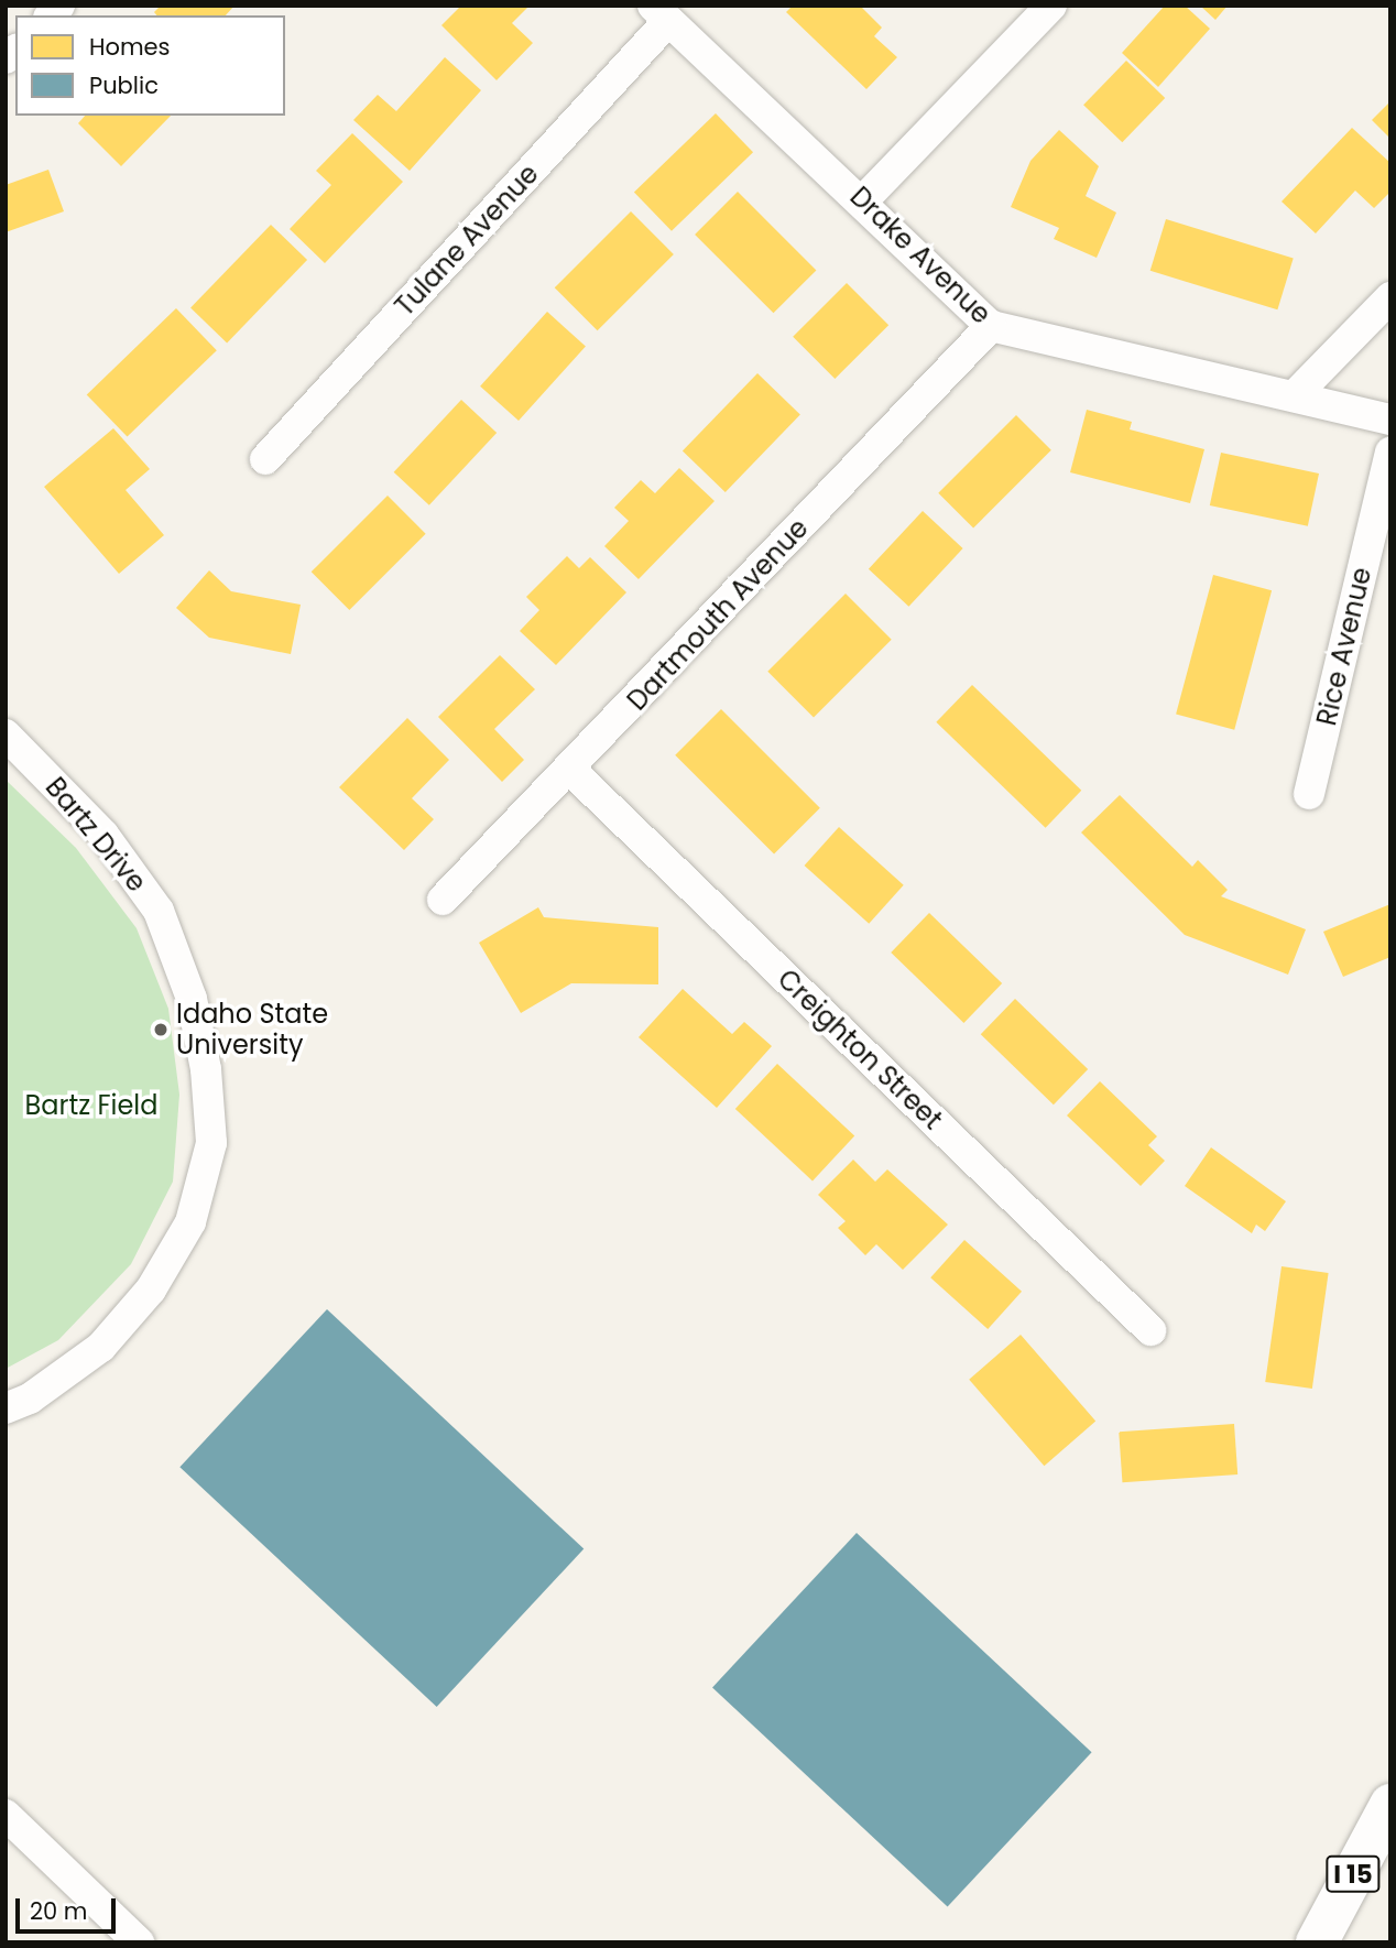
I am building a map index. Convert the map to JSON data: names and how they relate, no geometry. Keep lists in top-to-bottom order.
{
  "streets": {
    "highway": ["I 15"],
    "street": [
      "Tulane Avenue",
      "Drake Avenue",
      "Dartmouth Avenue",
      "Rice Avenue",
      "Bartz Drive",
      "Creighton Street"
    ]
  },
  "crossings": [
    ["Tulane Avenue", "Drake Avenue"],
    ["Drake Avenue", "Dartmouth Avenue"],
    ["Dartmouth Avenue", "Creighton Street"]
  ],
  "parks": ["Bartz Field"],
  "places": ["Idaho State University"],
  "legend": ["Homes", "Public"],
  "scale_bar": "20 m"
}
